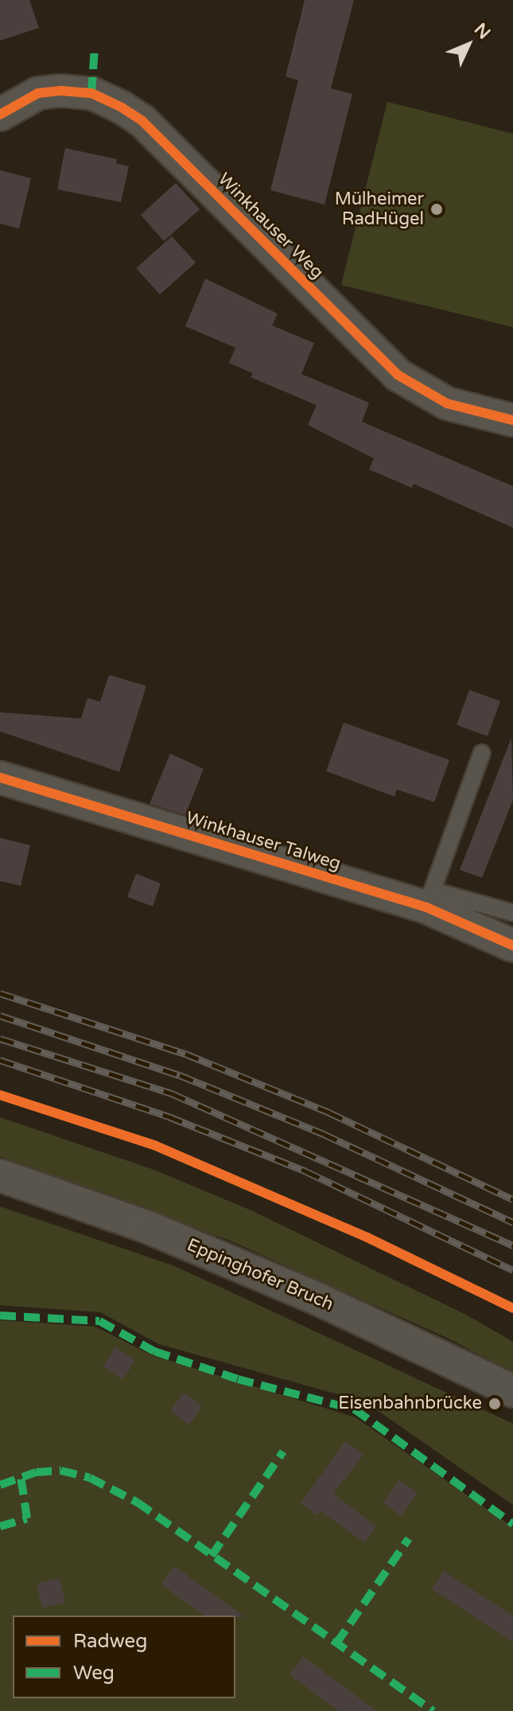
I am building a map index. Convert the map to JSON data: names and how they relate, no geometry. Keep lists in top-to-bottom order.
{
  "streets": {
    "street": ["Winkhauser Weg", "Winkhauser Talweg", "Eppinghofer Bruch"]
  },
  "places": ["Mülheimer RadHügel", "Eisenbahnbrücke"],
  "legend": ["Radweg", "Weg"],
  "north": "top right"
}
